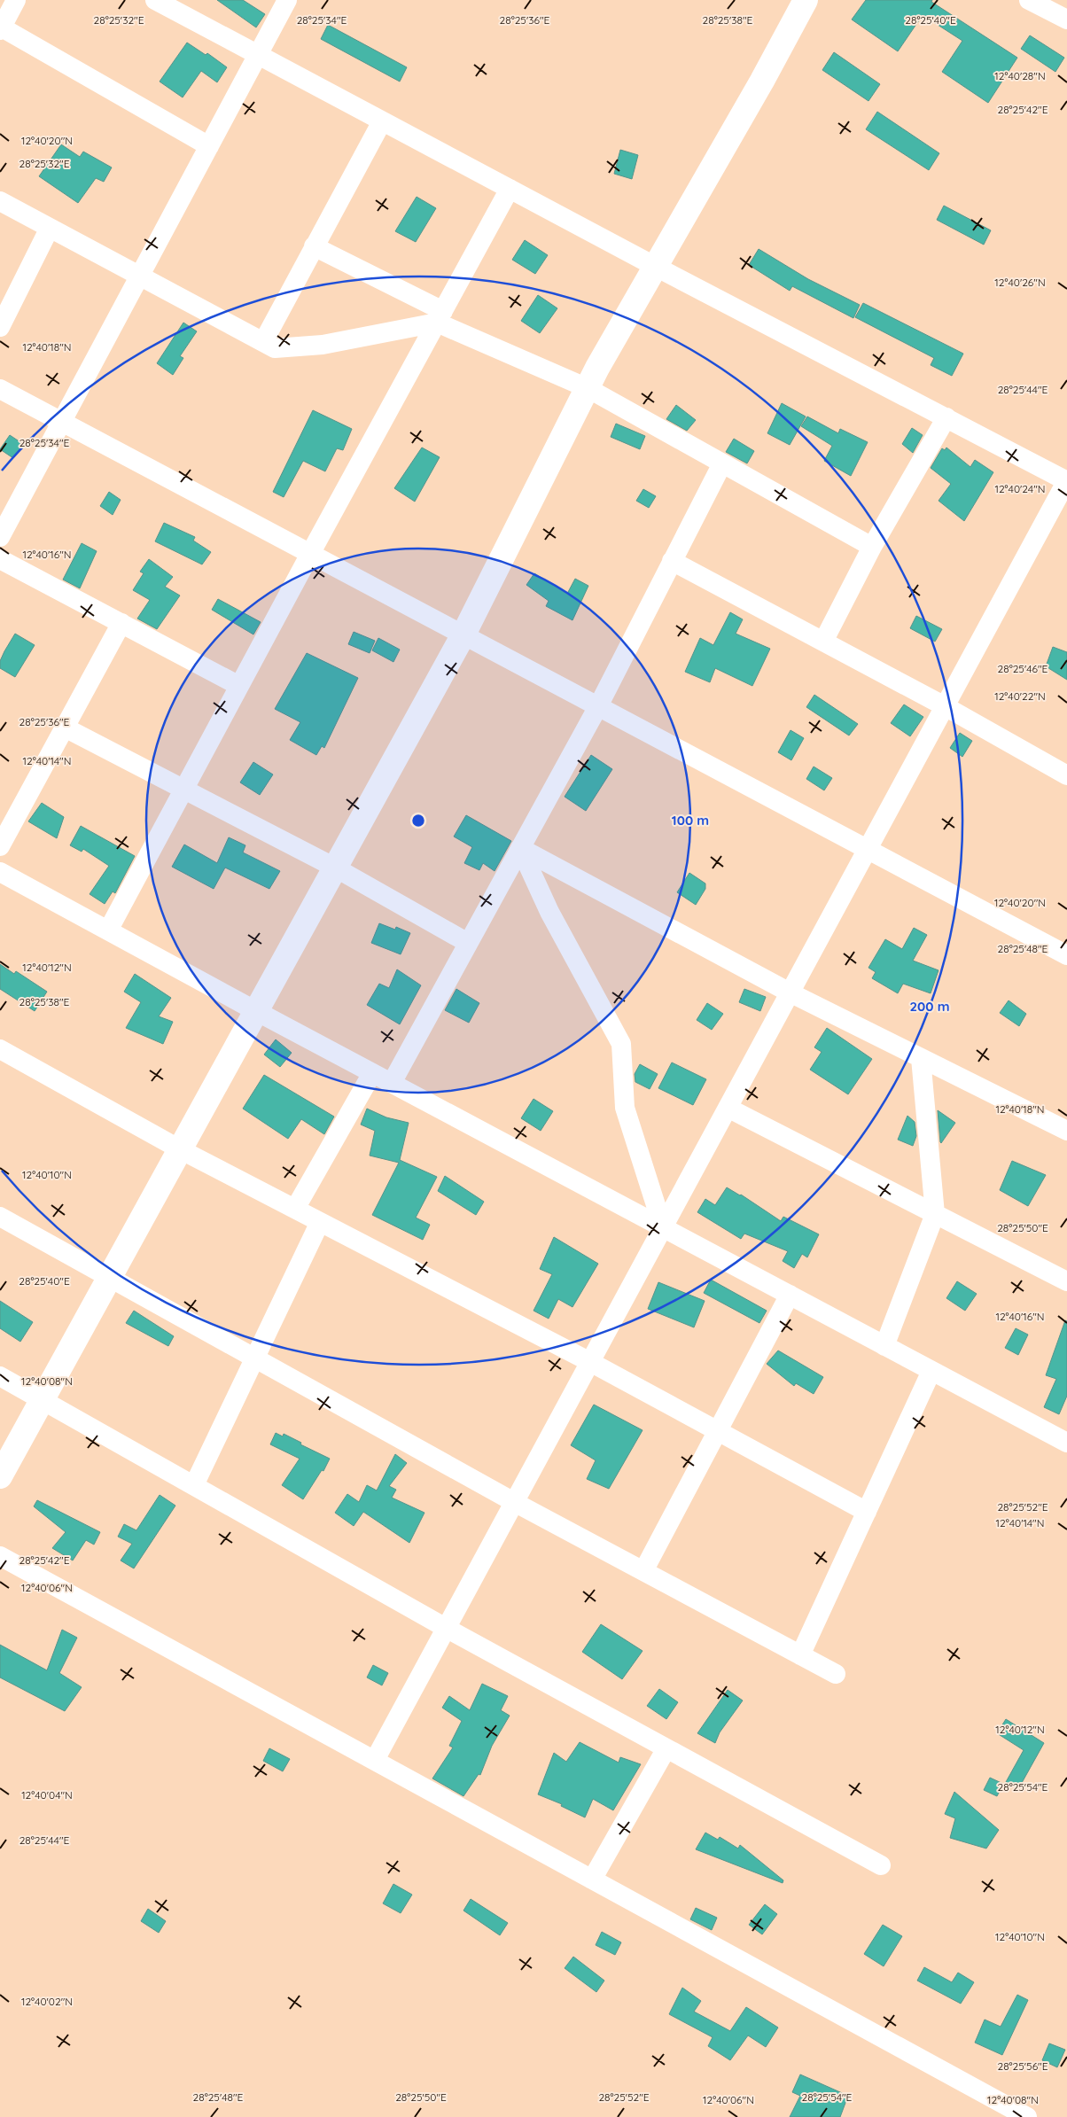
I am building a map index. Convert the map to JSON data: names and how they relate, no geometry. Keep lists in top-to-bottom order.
{
  "coordinates": [
    "28°25'32\"E",
    "28°25'34\"E",
    "28°25'38\"E",
    "28°25'40\"E",
    "28°25'36\"E",
    "12°40'28\"N",
    "28°25'42\"E",
    "12°40'20\"N",
    "12°40'26\"N",
    "12°40'18\"N",
    "28°25'44\"E",
    "12°40'24\"N",
    "12°40'16\"N",
    "28°25'46\"E",
    "12°40'22\"N",
    "12°40'14\"N",
    "28°25'48\"E",
    "12°40'12\"N",
    "12°40'10\"N",
    "28°25'50\"E",
    "12°40'08\"N",
    "28°25'52\"E",
    "12°40'06\"N",
    "28°25'54\"E",
    "12°40'04\"N",
    "12°40'02\"N",
    "28°25'56\"E"
  ],
  "rings": ["100 m", "200 m"]
}
